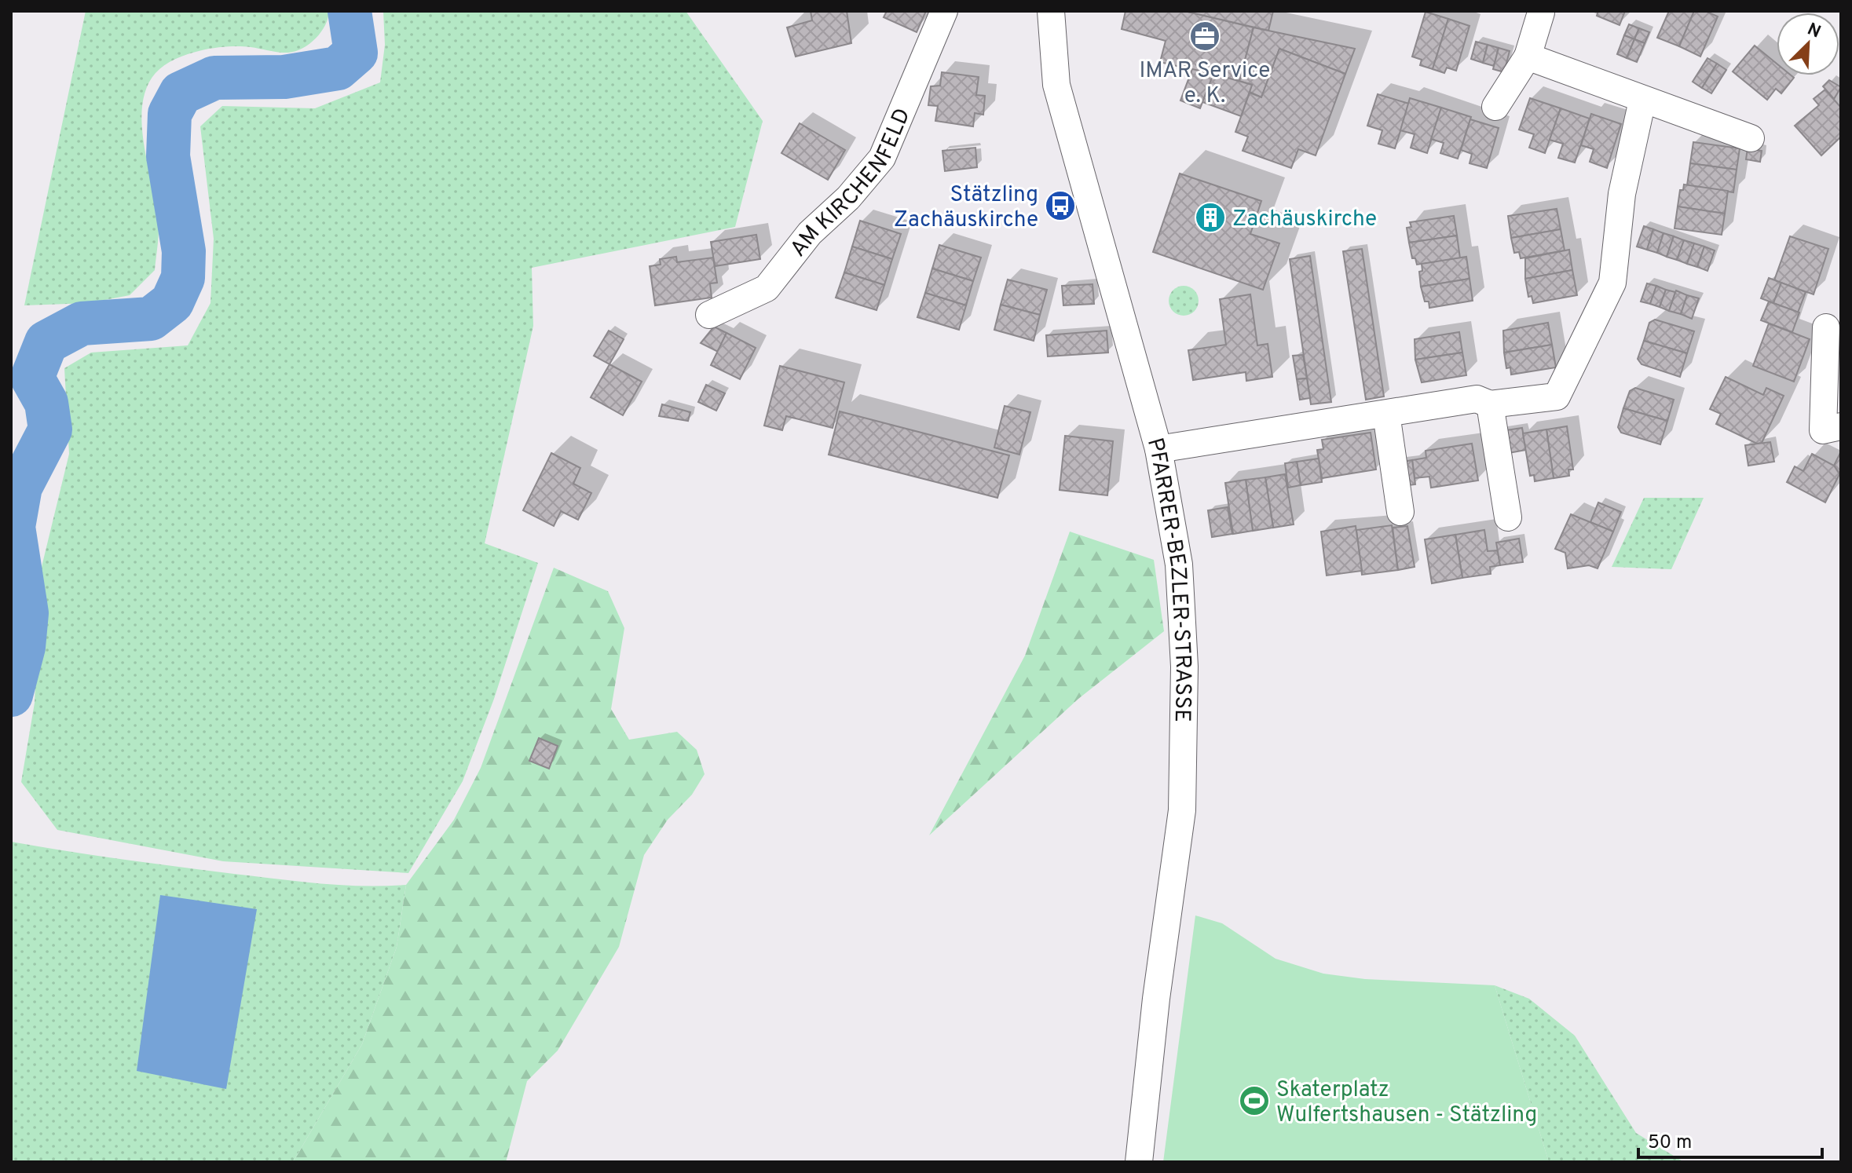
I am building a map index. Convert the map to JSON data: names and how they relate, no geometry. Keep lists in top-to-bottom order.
{
  "streets": {
    "street": ["AM KIRCHENFELD", "PFARRER-BEZLER-STRASSE"]
  },
  "places": {
    "office": ["IMAR Service e. K."],
    "bus stop": ["Stätzling Zachäuskirche"],
    "building": ["Zachäuskirche"],
    "sports": ["Skaterplatz Wulfertshausen - Stätzling"]
  },
  "scale_bar": "50 m",
  "north": "top right"
}
